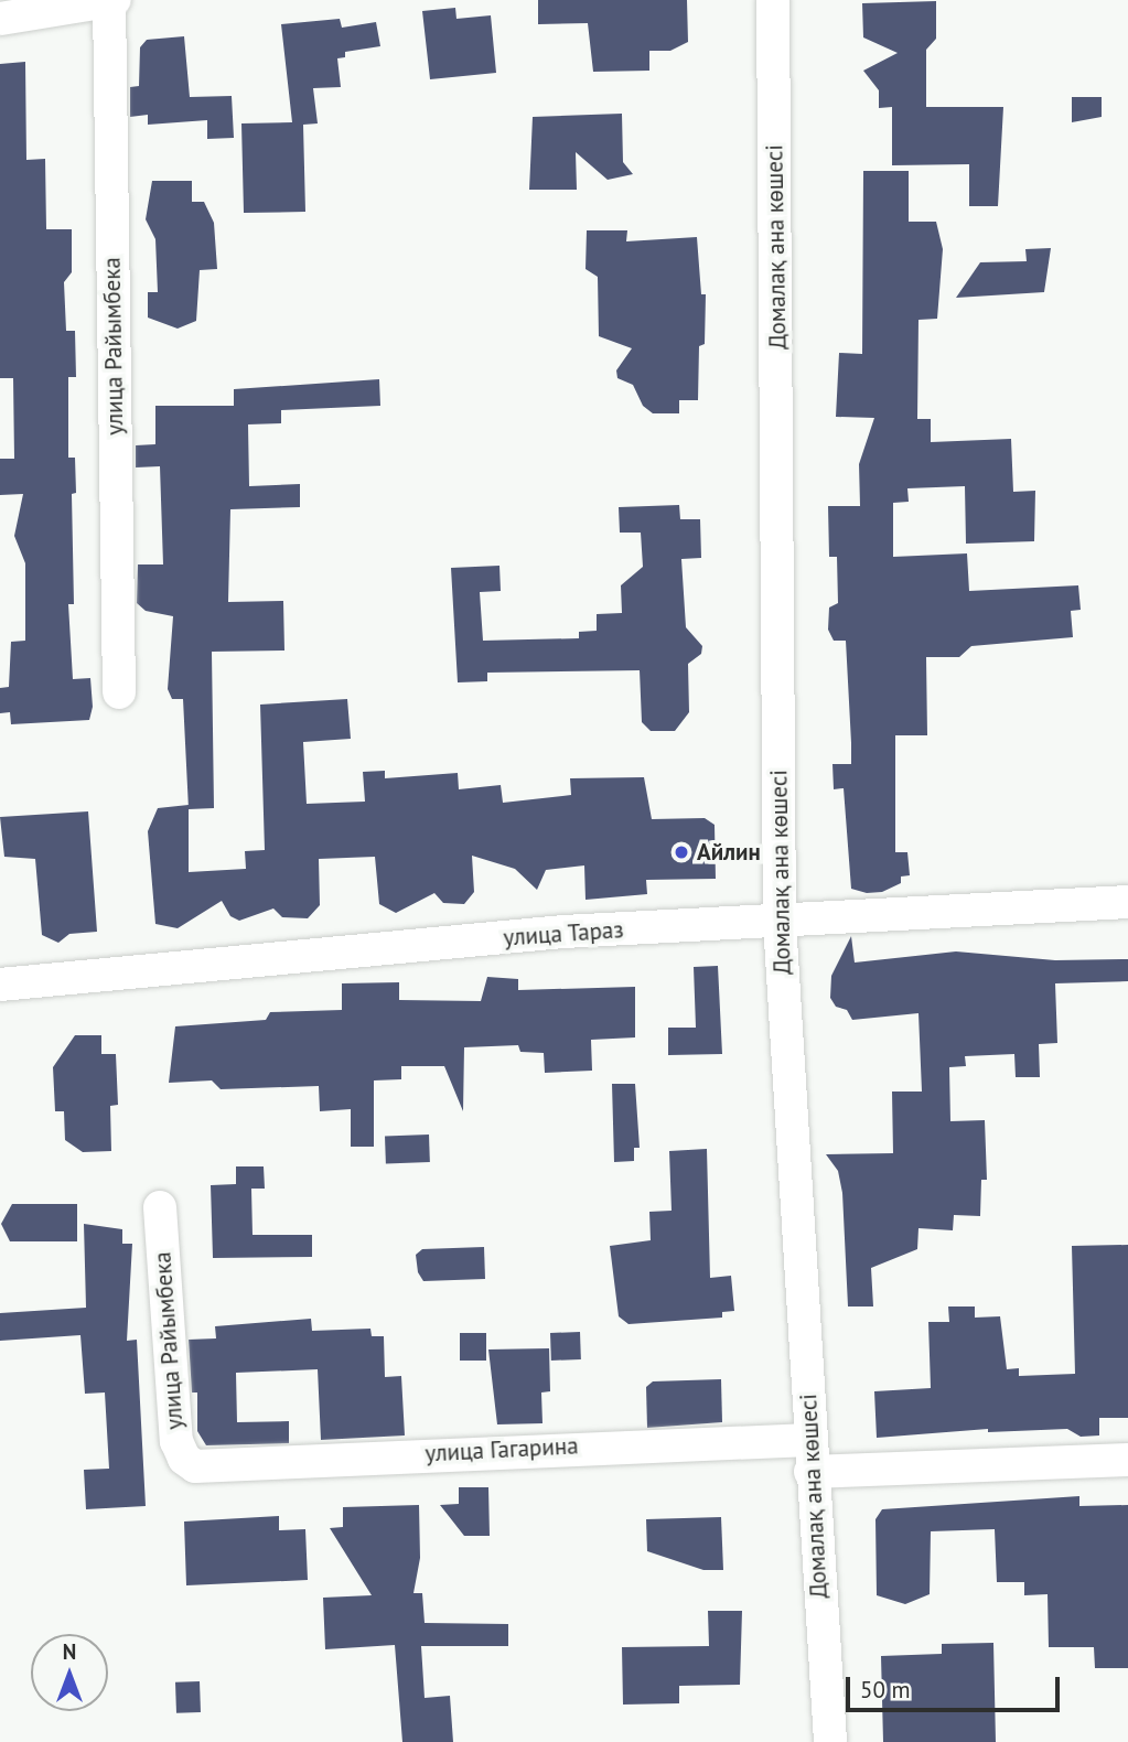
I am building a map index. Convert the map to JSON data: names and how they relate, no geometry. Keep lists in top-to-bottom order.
{
  "streets": {
    "street": [
      "Домалақ ана көшесі",
      "улица Райымбека",
      "улица Тараз",
      "улица Гагарина"
    ]
  },
  "crossings": [
    ["Домалақ ана көшесі", "улица Тараз"],
    ["Домалақ ана көшесі", "улица Гагарина"],
    ["улица Райымбека", "улица Гагарина"]
  ],
  "places": ["Айлин"],
  "scale_bar": "50 m",
  "north": "top"
}
